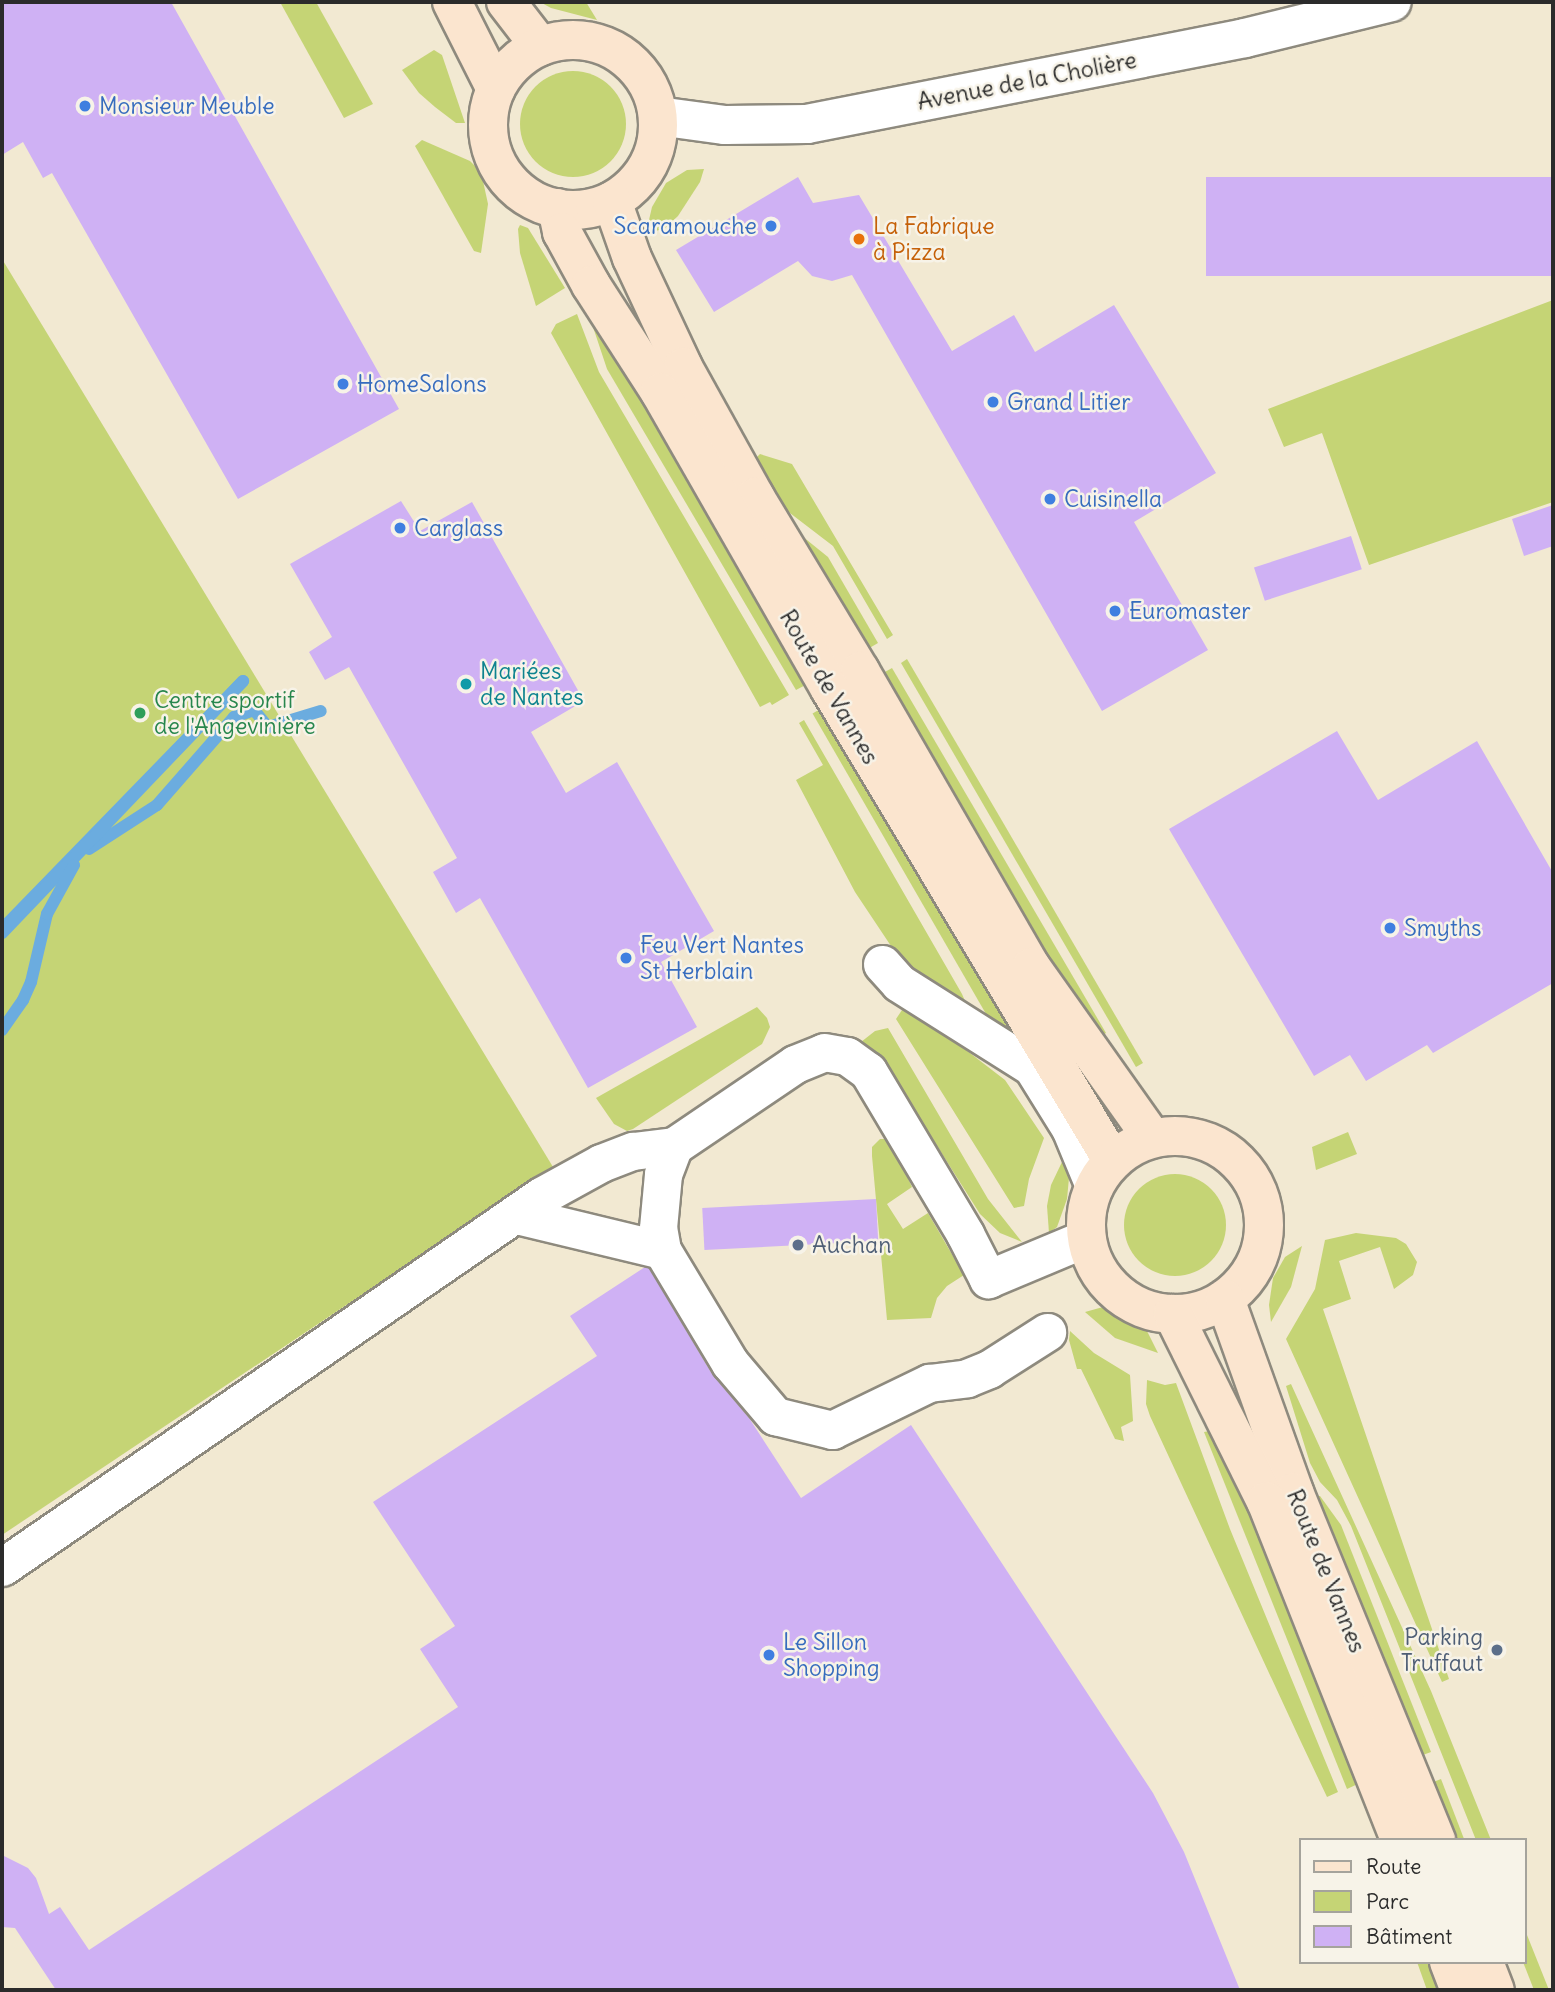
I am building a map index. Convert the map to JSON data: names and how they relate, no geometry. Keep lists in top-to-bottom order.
{
  "streets": {
    "main road": ["Route de Vannes"],
    "street": ["Avenue de la Cholière"]
  },
  "crossings": [
    ["Avenue de la Cholière", "Route de Vannes"]
  ],
  "places": [
    "Monsieur Meuble",
    "Scaramouche",
    "La Fabrique à Pizza",
    "HomeSalons",
    "Grand Litier",
    "Cuisinella",
    "Carglass",
    "Euromaster",
    "Mariées de Nantes",
    "Centre sportif de l'Angevinière",
    "Smyths",
    "Feu Vert Nantes St Herblain",
    "Auchan",
    "Parking Truffaut",
    "Le Sillon Shopping"
  ],
  "legend": ["Route", "Parc", "Bâtiment"]
}
